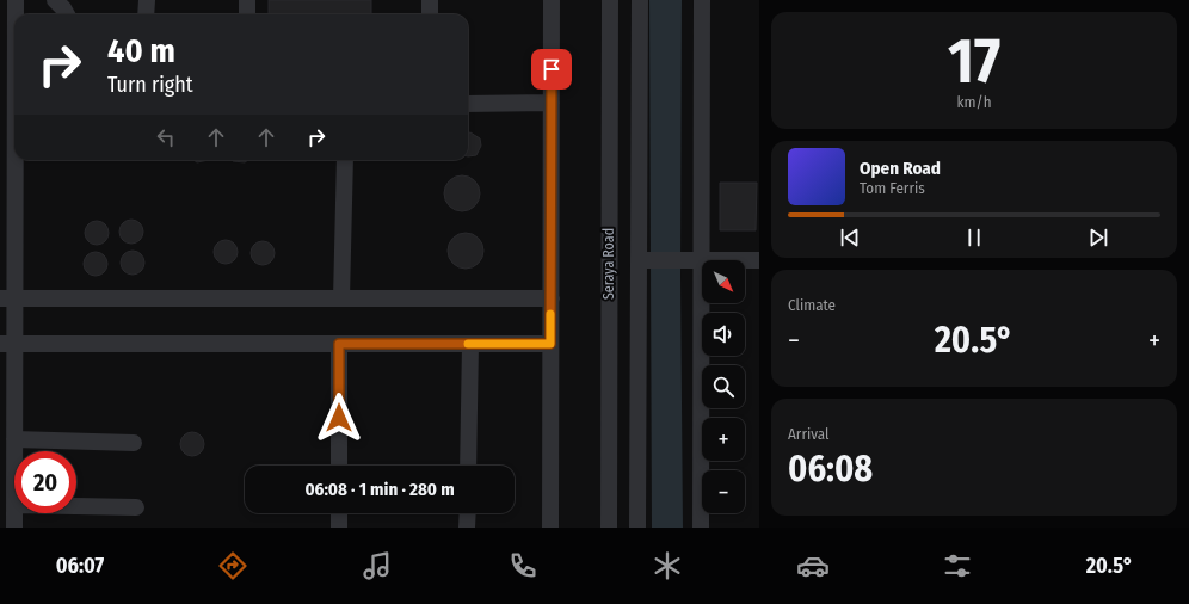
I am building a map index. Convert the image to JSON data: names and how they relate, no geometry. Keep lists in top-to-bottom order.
{
  "streets": {
    "street": ["Seraya Road"]
  },
  "north": "bottom right",
  "page": {
    "tile": [
      ["17", "km/h"],
      "Climate",
      ["Arrival", "06:08"]
    ],
    "turn": ["40 m", "Turn right"],
    "song": ["Open Road", "Tom Ferris"],
    "map_buttons": ["+", "−"],
    "heat": ["−", "20.5°", "+"],
    "limit": "20",
    "trip": "06:08 · 1 min · 280 m",
    "tabs": ["06:07", "20.5°"]
  }
}
